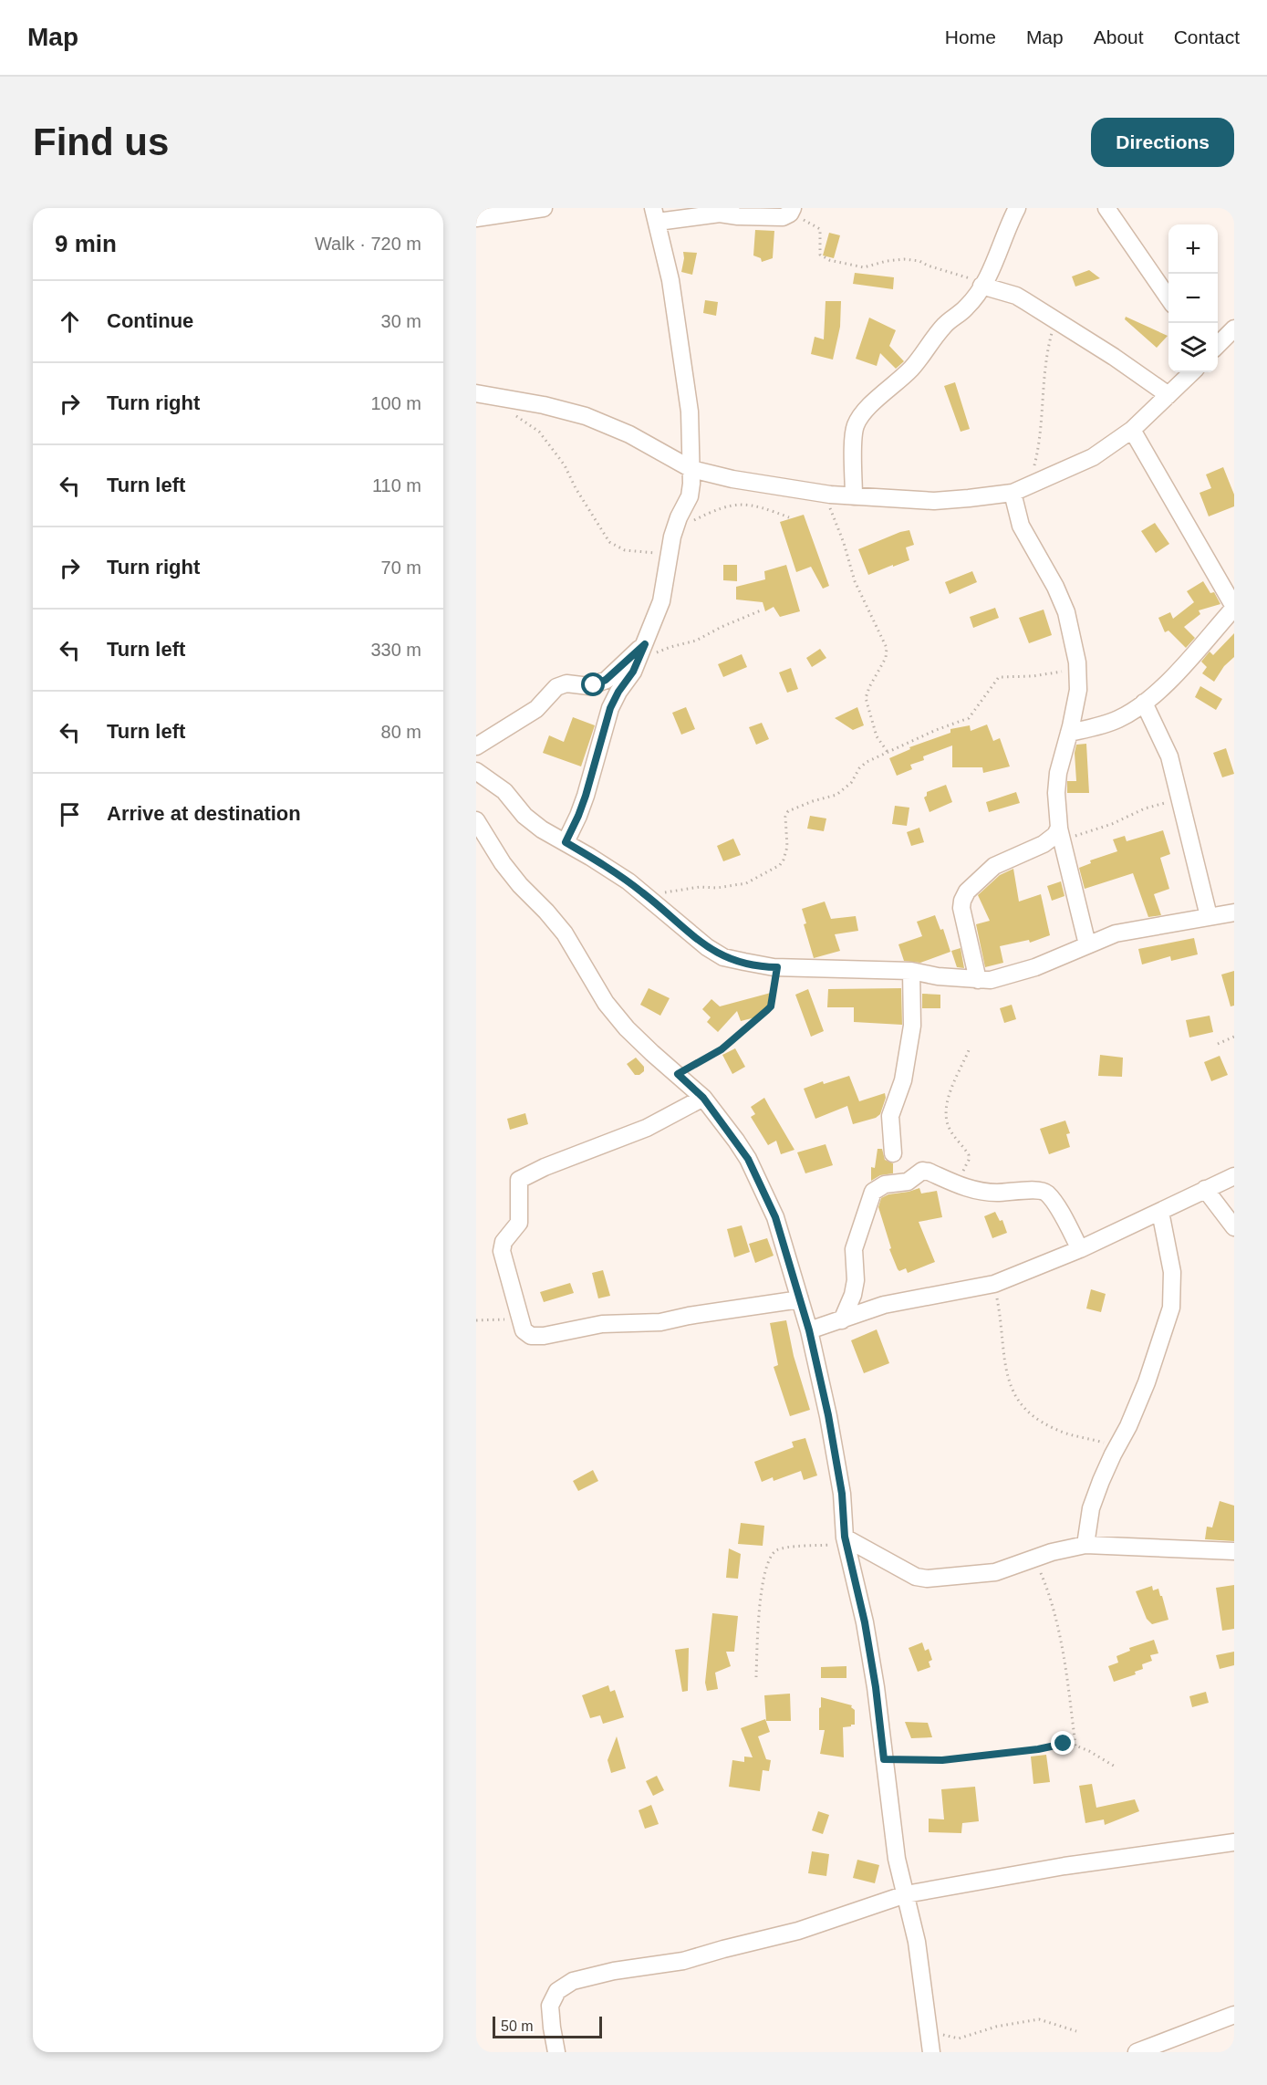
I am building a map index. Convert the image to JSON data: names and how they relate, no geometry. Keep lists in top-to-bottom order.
{
  "scale_bar": "50 m",
  "page": {
    "header": "Map",
    "nav": [
      "Home",
      "Map",
      "About",
      "Contact"
    ],
    "buttons": "Directions",
    "title": "Find us",
    "heading": ["9 min", "Walk · 720 m"],
    "map_buttons": ["+", "−"],
    "list": [
      ["Continue", "30 m"],
      ["Turn right", "100 m"],
      ["Turn left", "110 m"],
      ["Turn right", "70 m"],
      ["Turn left", "330 m"],
      ["Turn left", "80 m"],
      "Arrive at destination"
    ],
    "scale": "50 m"
  }
}
